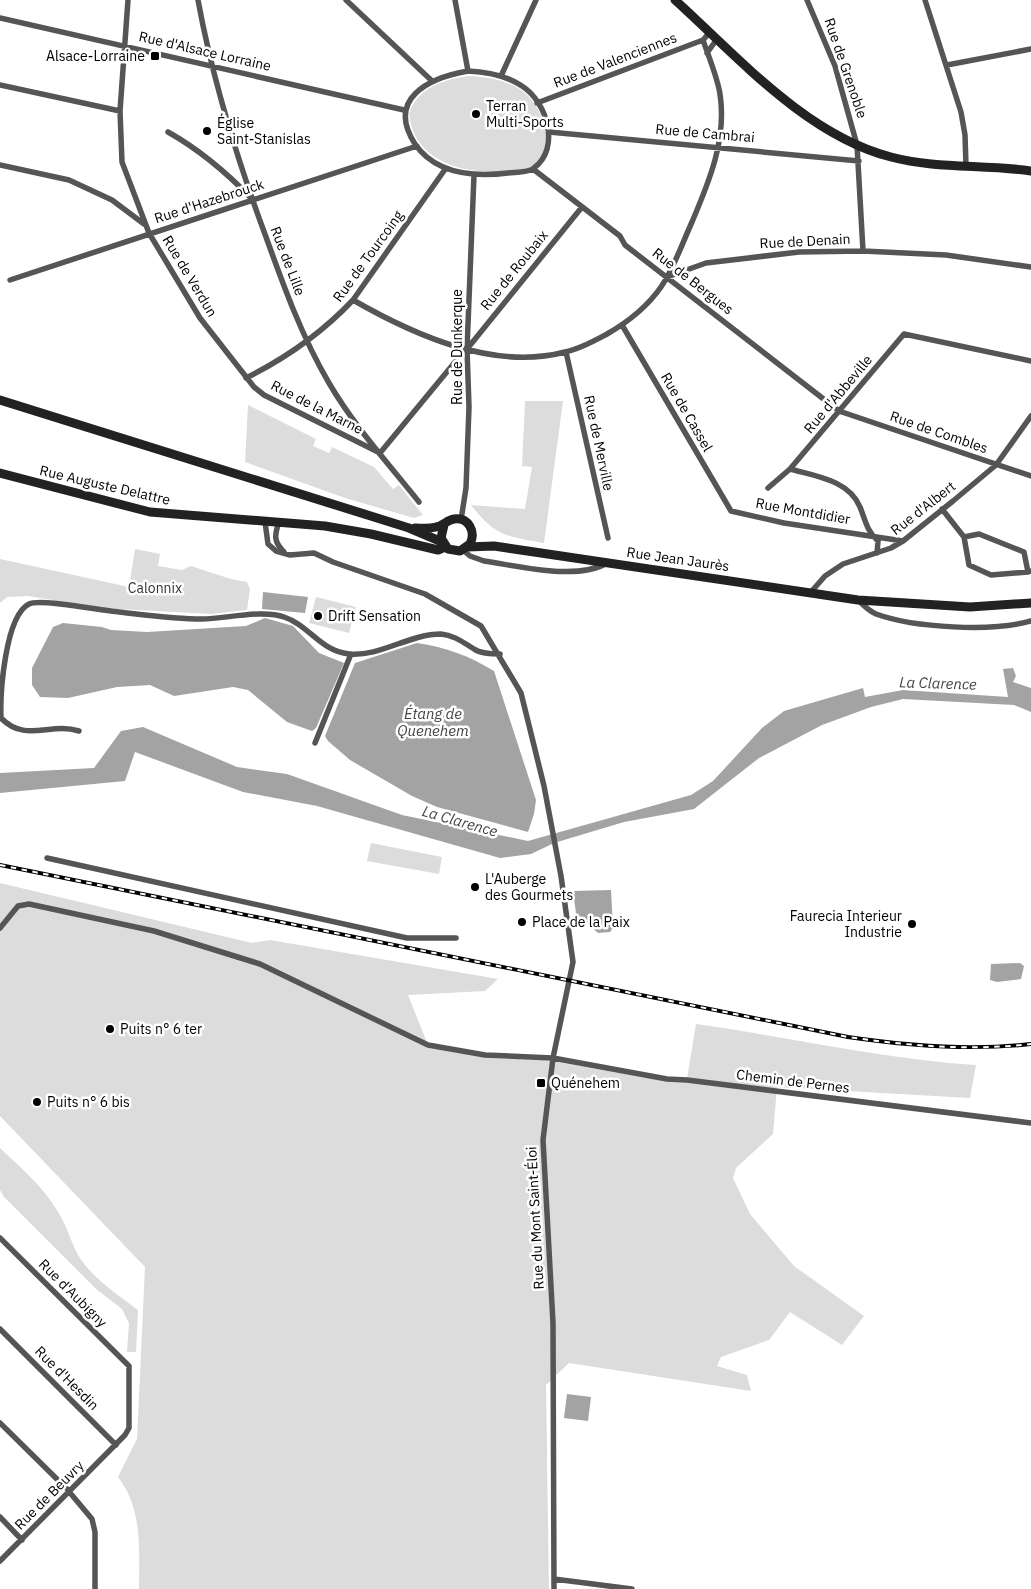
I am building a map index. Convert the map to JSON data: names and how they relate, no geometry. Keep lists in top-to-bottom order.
{
  "streets": {
    "main road": ["Rue Auguste Delattre", "Rue Jean Jaurès"],
    "street": [
      "Rue d'Alsace Lorraine",
      "Rue de Valenciennes",
      "Rue de Grenoble",
      "Rue de Cambrai",
      "Rue d'Hazebrouck",
      "Rue de Denain",
      "Rue de Tourcoing",
      "Rue de Lille",
      "Rue de Roubaix",
      "Rue de Verdun",
      "Rue de Bergues",
      "Rue de Dunkerque",
      "Rue d'Abbeville",
      "Rue de la Marne",
      "Rue de Cassel",
      "Rue de Combles",
      "Rue de Merville",
      "Rue d'Albert",
      "Rue Montdidier",
      "Chemin de Pernes",
      "Rue du Mont Saint-Éloi",
      "Rue d'Aubigny",
      "Rue d'Hesdin",
      "Rue de Beuvry"
    ]
  },
  "crossings": [
    ["Rue d'Alsace Lorraine", "Rue de Valenciennes"],
    ["Rue d'Alsace Lorraine", "Rue de Cambrai"],
    ["Rue d'Alsace Lorraine", "Rue d'Hazebrouck"],
    ["Rue d'Alsace Lorraine", "Rue de Tourcoing"],
    ["Rue d'Alsace Lorraine", "Rue de Lille"],
    ["Rue d'Alsace Lorraine", "Rue de Verdun"],
    ["Rue d'Alsace Lorraine", "Rue de Bergues"],
    ["Rue d'Alsace Lorraine", "Rue de Dunkerque"],
    ["Rue de Valenciennes", "Rue de Cambrai"],
    ["Rue de Valenciennes", "Rue d'Hazebrouck"],
    ["Rue de Valenciennes", "Rue de Tourcoing"],
    ["Rue de Valenciennes", "Rue de Bergues"],
    ["Rue de Valenciennes", "Rue de Dunkerque"],
    ["Rue de Grenoble", "Rue de Cambrai"],
    ["Rue de Grenoble", "Rue de Denain"],
    ["Rue de Cambrai", "Rue d'Hazebrouck"],
    ["Rue de Cambrai", "Rue de Tourcoing"],
    ["Rue de Cambrai", "Rue de Bergues"],
    ["Rue de Cambrai", "Rue de Dunkerque"],
    ["Rue d'Hazebrouck", "Rue de Tourcoing"],
    ["Rue d'Hazebrouck", "Rue de Lille"],
    ["Rue d'Hazebrouck", "Rue de Verdun"],
    ["Rue d'Hazebrouck", "Rue de Bergues"],
    ["Rue d'Hazebrouck", "Rue de Dunkerque"],
    ["Rue de Denain", "Rue de Bergues"],
    ["Rue de Tourcoing", "Rue de Lille"],
    ["Rue de Tourcoing", "Rue de Verdun"],
    ["Rue de Tourcoing", "Rue de Bergues"],
    ["Rue de Tourcoing", "Rue de Dunkerque"],
    ["Rue de Tourcoing", "Rue de la Marne"],
    ["Rue de Lille", "Rue de la Marne"],
    ["Rue de Roubaix", "Rue de Bergues"],
    ["Rue de Roubaix", "Rue de Dunkerque"],
    ["Rue de Verdun", "Rue de la Marne"],
    ["Rue de Bergues", "Rue de Dunkerque"],
    ["Rue de Bergues", "Rue d'Abbeville"],
    ["Rue de Bergues", "Rue de Combles"],
    ["Rue de Dunkerque", "Rue Auguste Delattre"],
    ["Rue de Dunkerque", "Rue Jean Jaurès"],
    ["Rue d'Abbeville", "Rue de Combles"],
    ["Rue de Cassel", "Rue Montdidier"],
    ["Rue de Combles", "Rue d'Albert"],
    ["Rue Auguste Delattre", "Rue Jean Jaurès"],
    ["Rue d'Albert", "Rue Montdidier"],
    ["Rue d'Albert", "Rue Jean Jaurès"],
    ["Chemin de Pernes", "Rue du Mont Saint-Éloi"],
    ["Rue d'Aubigny", "Rue de Beuvry"],
    ["Rue d'Hesdin", "Rue de Beuvry"]
  ],
  "water": ["La Clarence", "Étang de Quenehem"],
  "parks": ["Calonnix"],
  "places": {
    "transit": ["Alsace-Lorraine", "Quénehem"],
    "other": [
      "Terran Multi-Sports",
      "Église Saint-Stanislas",
      "Drift Sensation",
      "L'Auberge des Gourmets",
      "Place de la Paix",
      "Faurecia Interieur Industrie",
      "Puits n° 6 ter",
      "Puits n° 6 bis"
    ]
  }
}
